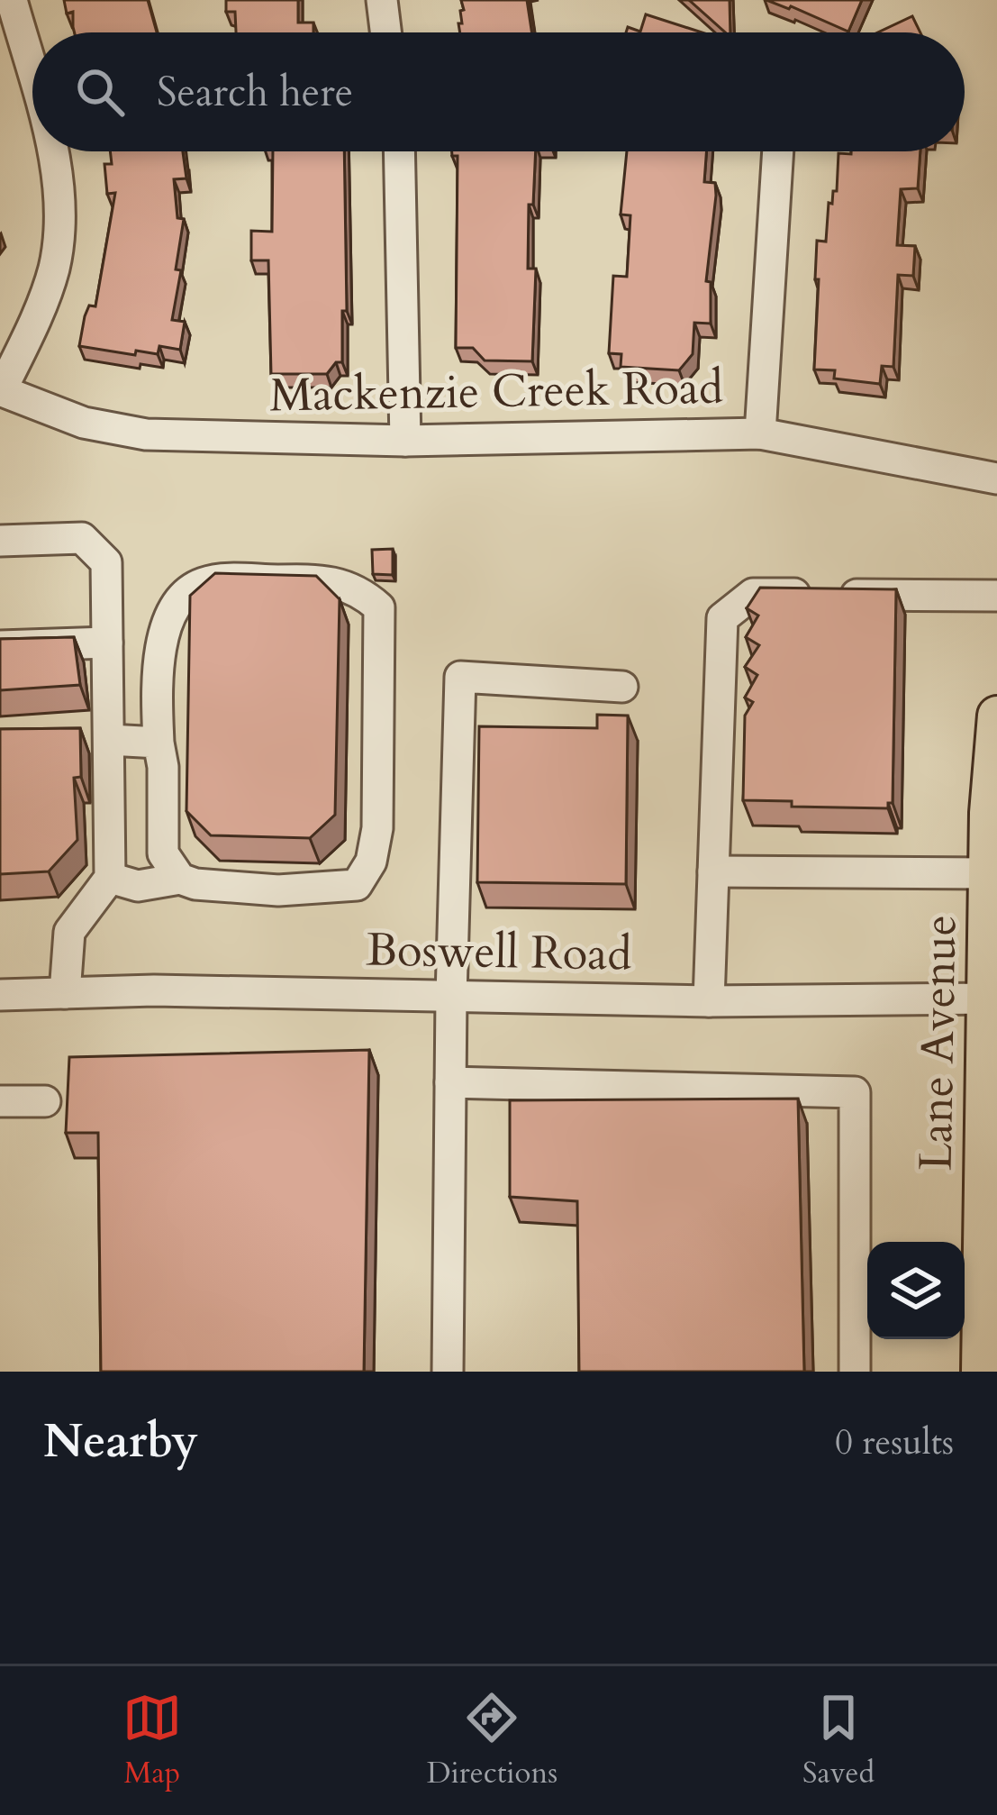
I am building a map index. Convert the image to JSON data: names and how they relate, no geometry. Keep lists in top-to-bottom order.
{
  "streets": {
    "main road": ["Lane Avenue"],
    "street": ["Mackenzie Creek Road", "Boswell Road"]
  },
  "crossings": [
    ["Boswell Road", "Lane Avenue"]
  ],
  "page": {
    "search": "Search here",
    "heading": ["Nearby", "0 results"],
    "nav": ["Map", "Directions", "Saved"]
  }
}
